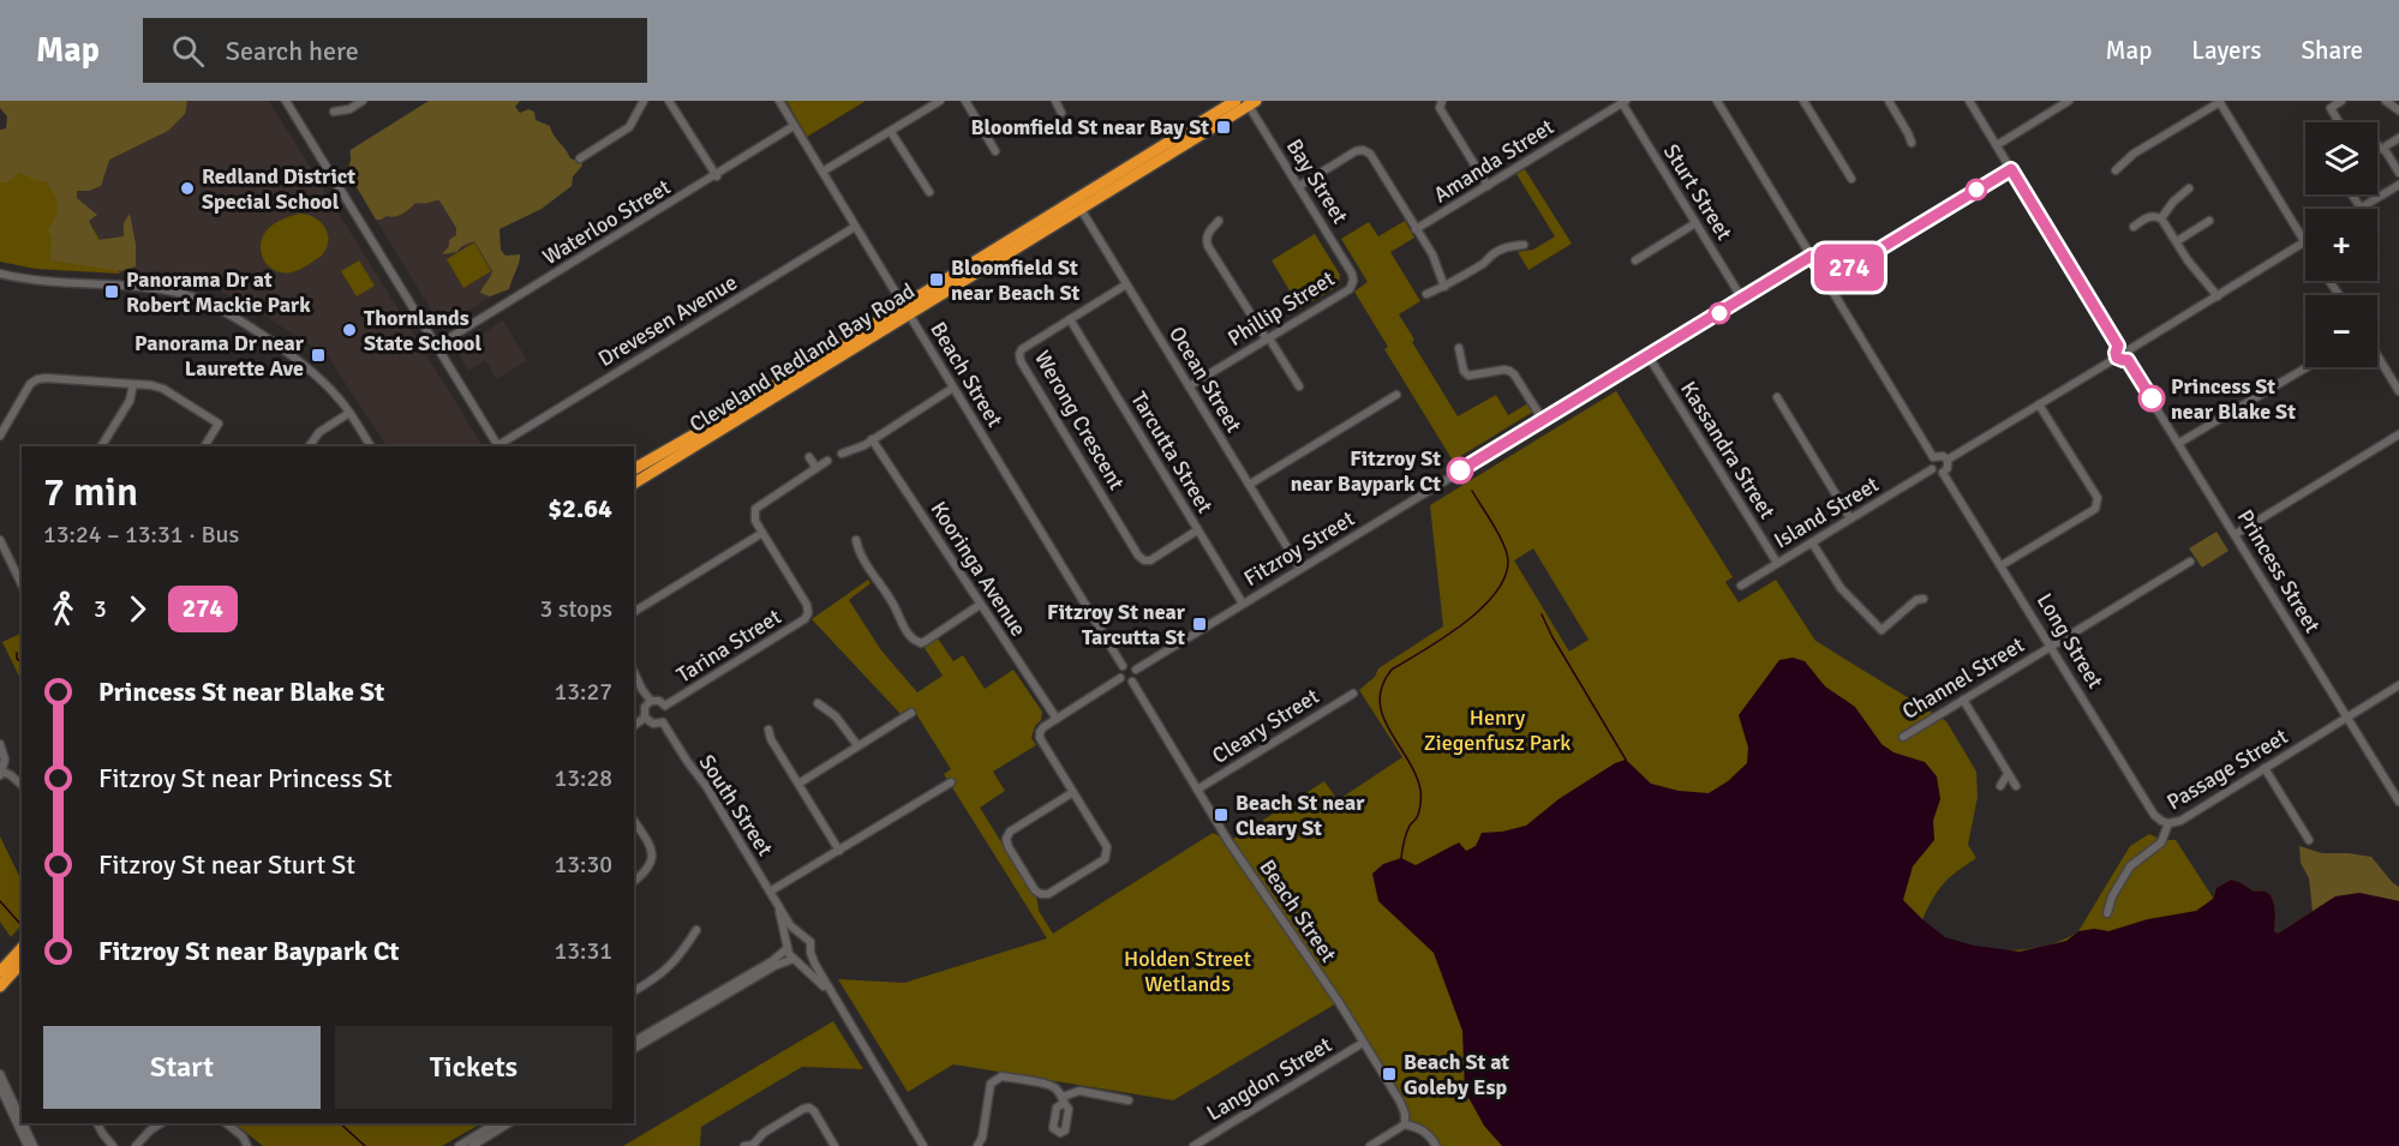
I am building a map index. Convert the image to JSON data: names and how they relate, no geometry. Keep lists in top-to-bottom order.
{
  "streets": {
    "highway": ["Cleveland Redland Bay Road"],
    "street": [
      "Amanda Street",
      "Bay Street",
      "Sturt Street",
      "Waterloo Street",
      "Phillip Street",
      "Drevesen Avenue",
      "Beach Street",
      "Ocean Street",
      "Werong Crescent",
      "Kassandra Street",
      "Tarcutta Street",
      "Island Street",
      "Fitzroy Street",
      "Kooringa Avenue",
      "Princess Street",
      "Long Street",
      "Tarina Street",
      "Channel Street",
      "Cleary Street",
      "Passage Street",
      "South Street",
      "Langdon Street"
    ]
  },
  "crossings": [
    ["Amanda Street", "Sturt Street"],
    ["Bay Street", "Phillip Street"],
    ["Bay Street", "Cleveland Redland Bay Road"],
    ["Sturt Street", "Fitzroy Street"],
    ["Waterloo Street", "Beach Street"],
    ["Phillip Street", "Ocean Street"],
    ["Drevesen Avenue", "Beach Street"],
    ["Cleveland Redland Bay Road", "Beach Street"],
    ["Cleveland Redland Bay Road", "Ocean Street"],
    ["Beach Street", "Fitzroy Street"],
    ["Beach Street", "Cleary Street"],
    ["Beach Street", "Langdon Street"],
    ["Ocean Street", "Werong Crescent"],
    ["Ocean Street", "Fitzroy Street"],
    ["Werong Crescent", "Tarcutta Street"],
    ["Kassandra Street", "Island Street"],
    ["Kassandra Street", "Fitzroy Street"],
    ["Tarcutta Street", "Fitzroy Street"],
    ["Island Street", "Long Street"],
    ["Princess Street", "Passage Street"],
    ["Long Street", "Channel Street"],
    ["Long Street", "Passage Street"],
    ["Tarina Street", "South Street"]
  ],
  "parks": ["Henry Ziegenfusz Park", "Holden Street Wetlands"],
  "places": {
    "transit": [
      "Bloomfield St near Bay St",
      "Bloomfield St near Beach St",
      "Panorama Dr at Robert Mackie Park",
      "Panorama Dr near Laurette Ave",
      "Fitzroy St near Tarcutta St",
      "Beach St near Cleary St",
      "Beach St at Goleby Esp"
    ],
    "other": [
      "Redland District Special School",
      "Thornlands State School",
      "Princess St near Blake St",
      "Fitzroy St near Baypark Ct"
    ]
  },
  "lines": ["bus line 274"],
  "page": {
    "header": "Map",
    "search": "Search here",
    "nav": ["Map", "Layers", "Share"],
    "on_map": "274",
    "map_buttons": ["+", "−"],
    "heading": ["7 min", "13:24 – 13:31 · Bus", "$2.64"],
    "legs": ["3", "274", "3 stops"],
    "list": [
      {
        "name": "Princess St near Blake St",
        "value": "13:27"
      },
      {
        "name": "Fitzroy St near Princess St",
        "value": "13:28"
      },
      {
        "name": "Fitzroy St near Sturt St",
        "value": "13:30"
      },
      {
        "name": "Fitzroy St near Baypark Ct",
        "value": "13:31"
      }
    ],
    "buttons": ["Start", "Tickets"]
  }
}
